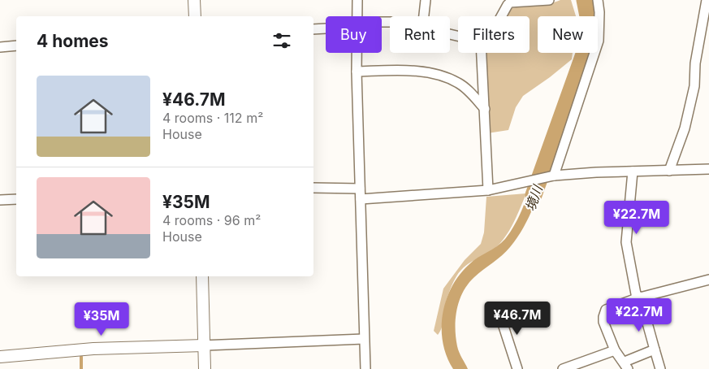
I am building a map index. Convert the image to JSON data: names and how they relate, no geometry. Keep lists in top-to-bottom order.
{
  "water": ["境川"],
  "page": {
    "chip": [
      "Buy",
      "Rent",
      "Filters",
      "New"
    ],
    "heading": "4 homes",
    "list": [
      {
        "name": "¥46.7M",
        "note": "4 rooms · 112 m² · House"
      },
      {
        "name": "¥35M",
        "note": "4 rooms · 96 m² · House"
      }
    ],
    "price": [
      "¥22.7M",
      "¥22.7M",
      "¥46.7M",
      "¥35M"
    ]
  }
}
